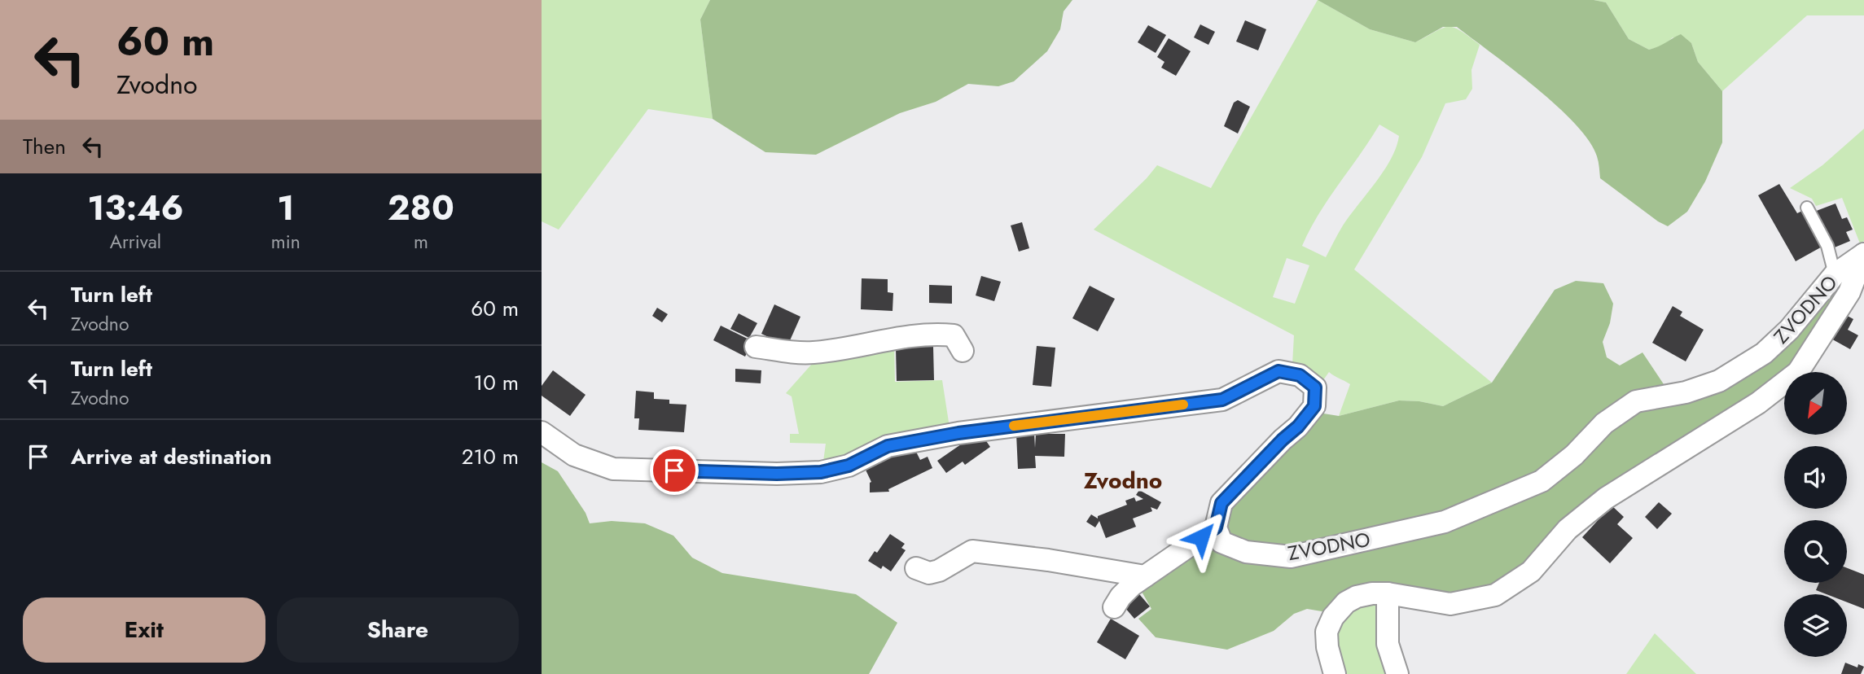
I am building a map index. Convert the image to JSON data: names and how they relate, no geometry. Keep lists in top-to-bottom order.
{
  "streets": {
    "street": ["ZVODNO"]
  },
  "districts": ["Zvodno"],
  "north": "bottom left",
  "page": {
    "turn": ["60 m", "Zvodno"],
    "then": "Then",
    "eta": [
      "13:46",
      "Arrival",
      "1",
      "min",
      "280",
      "m"
    ],
    "list": [
      {
        "name": "Turn left",
        "note": "Zvodno",
        "value": "60 m"
      },
      {
        "name": "Turn left",
        "note": "Zvodno",
        "value": "10 m"
      },
      {
        "name": "Arrive at destination",
        "value": "210 m"
      }
    ],
    "buttons": ["Exit", "Share"]
  }
}
